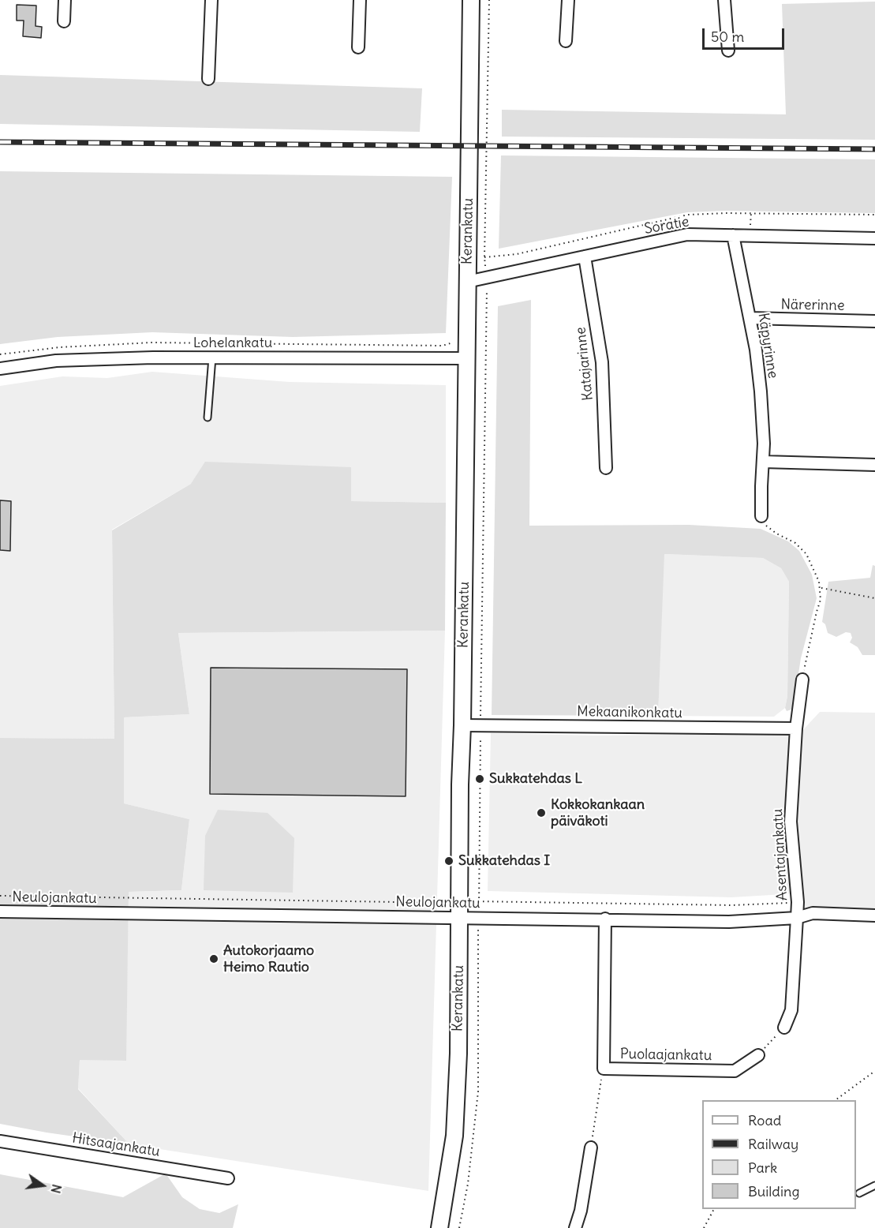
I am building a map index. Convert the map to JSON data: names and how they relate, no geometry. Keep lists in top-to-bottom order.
{
  "streets": {
    "street": [
      "Soratie",
      "Kerankatu",
      "Närerinne",
      "Lohelankatu",
      "Käpyrinne",
      "Katajarinne",
      "Mekaanikonkatu",
      "Asentajankatu",
      "Neulojankatu",
      "Puolaajankatu",
      "Hitsaajankatu"
    ]
  },
  "crossings": [
    ["Soratie", "Kerankatu"],
    ["Soratie", "Käpyrinne"],
    ["Soratie", "Katajarinne"],
    ["Kerankatu", "Lohelankatu"],
    ["Kerankatu", "Mekaanikonkatu"],
    ["Kerankatu", "Neulojankatu"],
    ["Närerinne", "Käpyrinne"],
    ["Mekaanikonkatu", "Asentajankatu"],
    ["Asentajankatu", "Neulojankatu"],
    ["Neulojankatu", "Puolaajankatu"]
  ],
  "places": [
    "Sukkatehdas L",
    "Kokkokankaan päiväkoti",
    "Sukkatehdas I",
    "Autokorjaamo Heimo Rautio"
  ],
  "legend": [
    "Road",
    "Railway",
    "Park",
    "Building"
  ],
  "scale_bar": "50 m",
  "north": "right"
}
